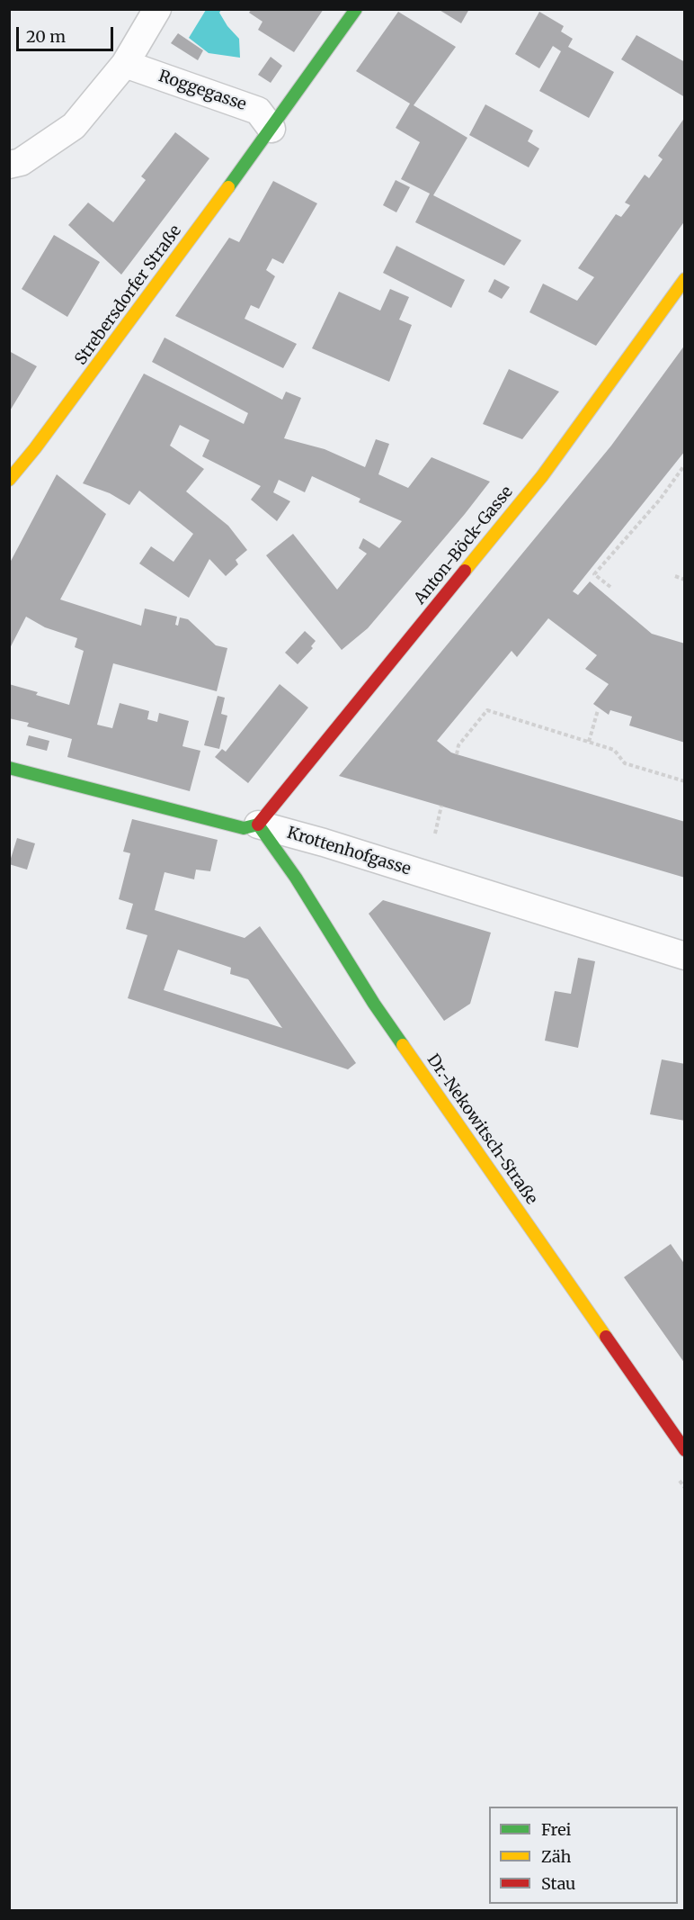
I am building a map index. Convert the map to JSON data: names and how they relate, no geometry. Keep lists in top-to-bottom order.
{
  "streets": {
    "main road": [
      "Strebersdorfer Straße",
      "Anton-Böck-Gasse",
      "Krottenhofgasse",
      "Dr.-Nekowitsch-Straße"
    ],
    "street": ["Roggegasse"]
  },
  "crossings": [
    ["Roggegasse", "Strebersdorfer Straße"],
    ["Anton-Böck-Gasse", "Krottenhofgasse"],
    ["Anton-Böck-Gasse", "Dr.-Nekowitsch-Straße"],
    ["Krottenhofgasse", "Dr.-Nekowitsch-Straße"]
  ],
  "legend": ["Frei", "Zäh", "Stau"],
  "scale_bar": "20 m"
}
